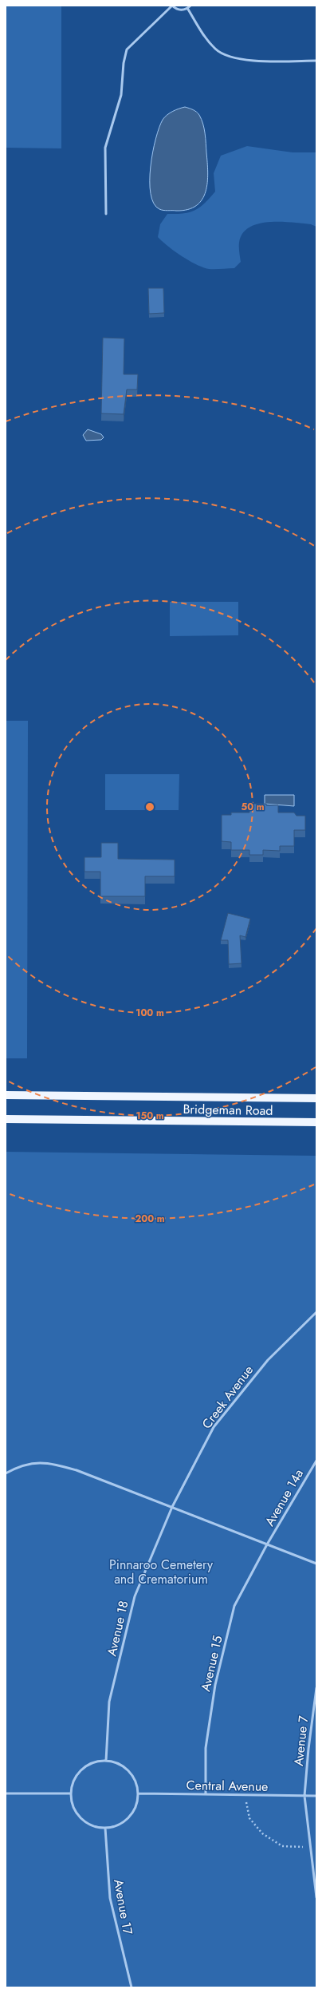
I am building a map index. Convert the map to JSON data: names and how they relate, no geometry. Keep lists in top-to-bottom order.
{
  "streets": {
    "main road": ["Bridgeman Road"],
    "lane": [
      "Creek Avenue",
      "Avenue 14a",
      "Avenue 18",
      "Avenue 15",
      "Avenue 7",
      "Central Avenue",
      "Avenue 17"
    ]
  },
  "crossings": [
    ["Creek Avenue", "Avenue 18"],
    ["Avenue 14a", "Avenue 15"],
    ["Avenue 18", "Central Avenue"],
    ["Avenue 18", "Avenue 17"],
    ["Avenue 15", "Central Avenue"],
    ["Avenue 7", "Central Avenue"],
    ["Central Avenue", "Avenue 17"]
  ],
  "parks": ["Pinnaroo Cemetery and Crematorium"],
  "rings": [
    "50 m",
    "100 m",
    "150 m",
    "200 m"
  ]
}
